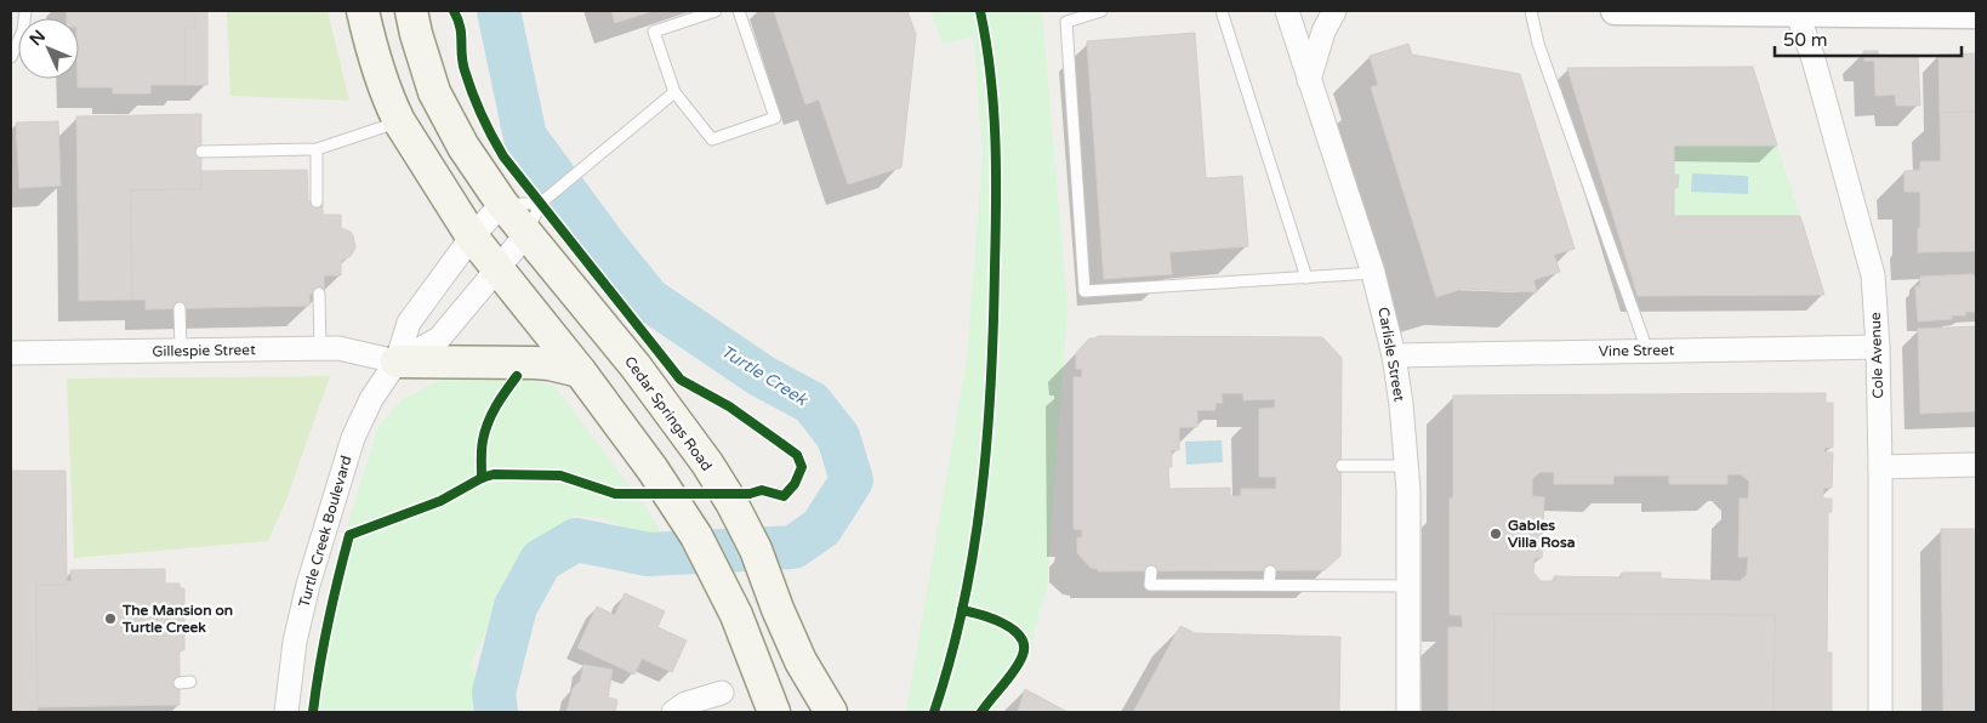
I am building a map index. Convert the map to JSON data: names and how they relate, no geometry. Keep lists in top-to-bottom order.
{
  "streets": {
    "main road": ["Cedar Springs Road"],
    "street": [
      "Gillespie Street",
      "Vine Street",
      "Carlisle Street",
      "Cole Avenue",
      "Turtle Creek Boulevard"
    ]
  },
  "crossings": [
    ["Gillespie Street", "Turtle Creek Boulevard"],
    ["Vine Street", "Carlisle Street"],
    ["Vine Street", "Cole Avenue"],
    ["Cedar Springs Road", "Turtle Creek Boulevard"]
  ],
  "water": ["Turtle Creek"],
  "places": ["Gables Villa Rosa", "The Mansion on Turtle Creek"],
  "scale_bar": "50 m",
  "north": "top left"
}
